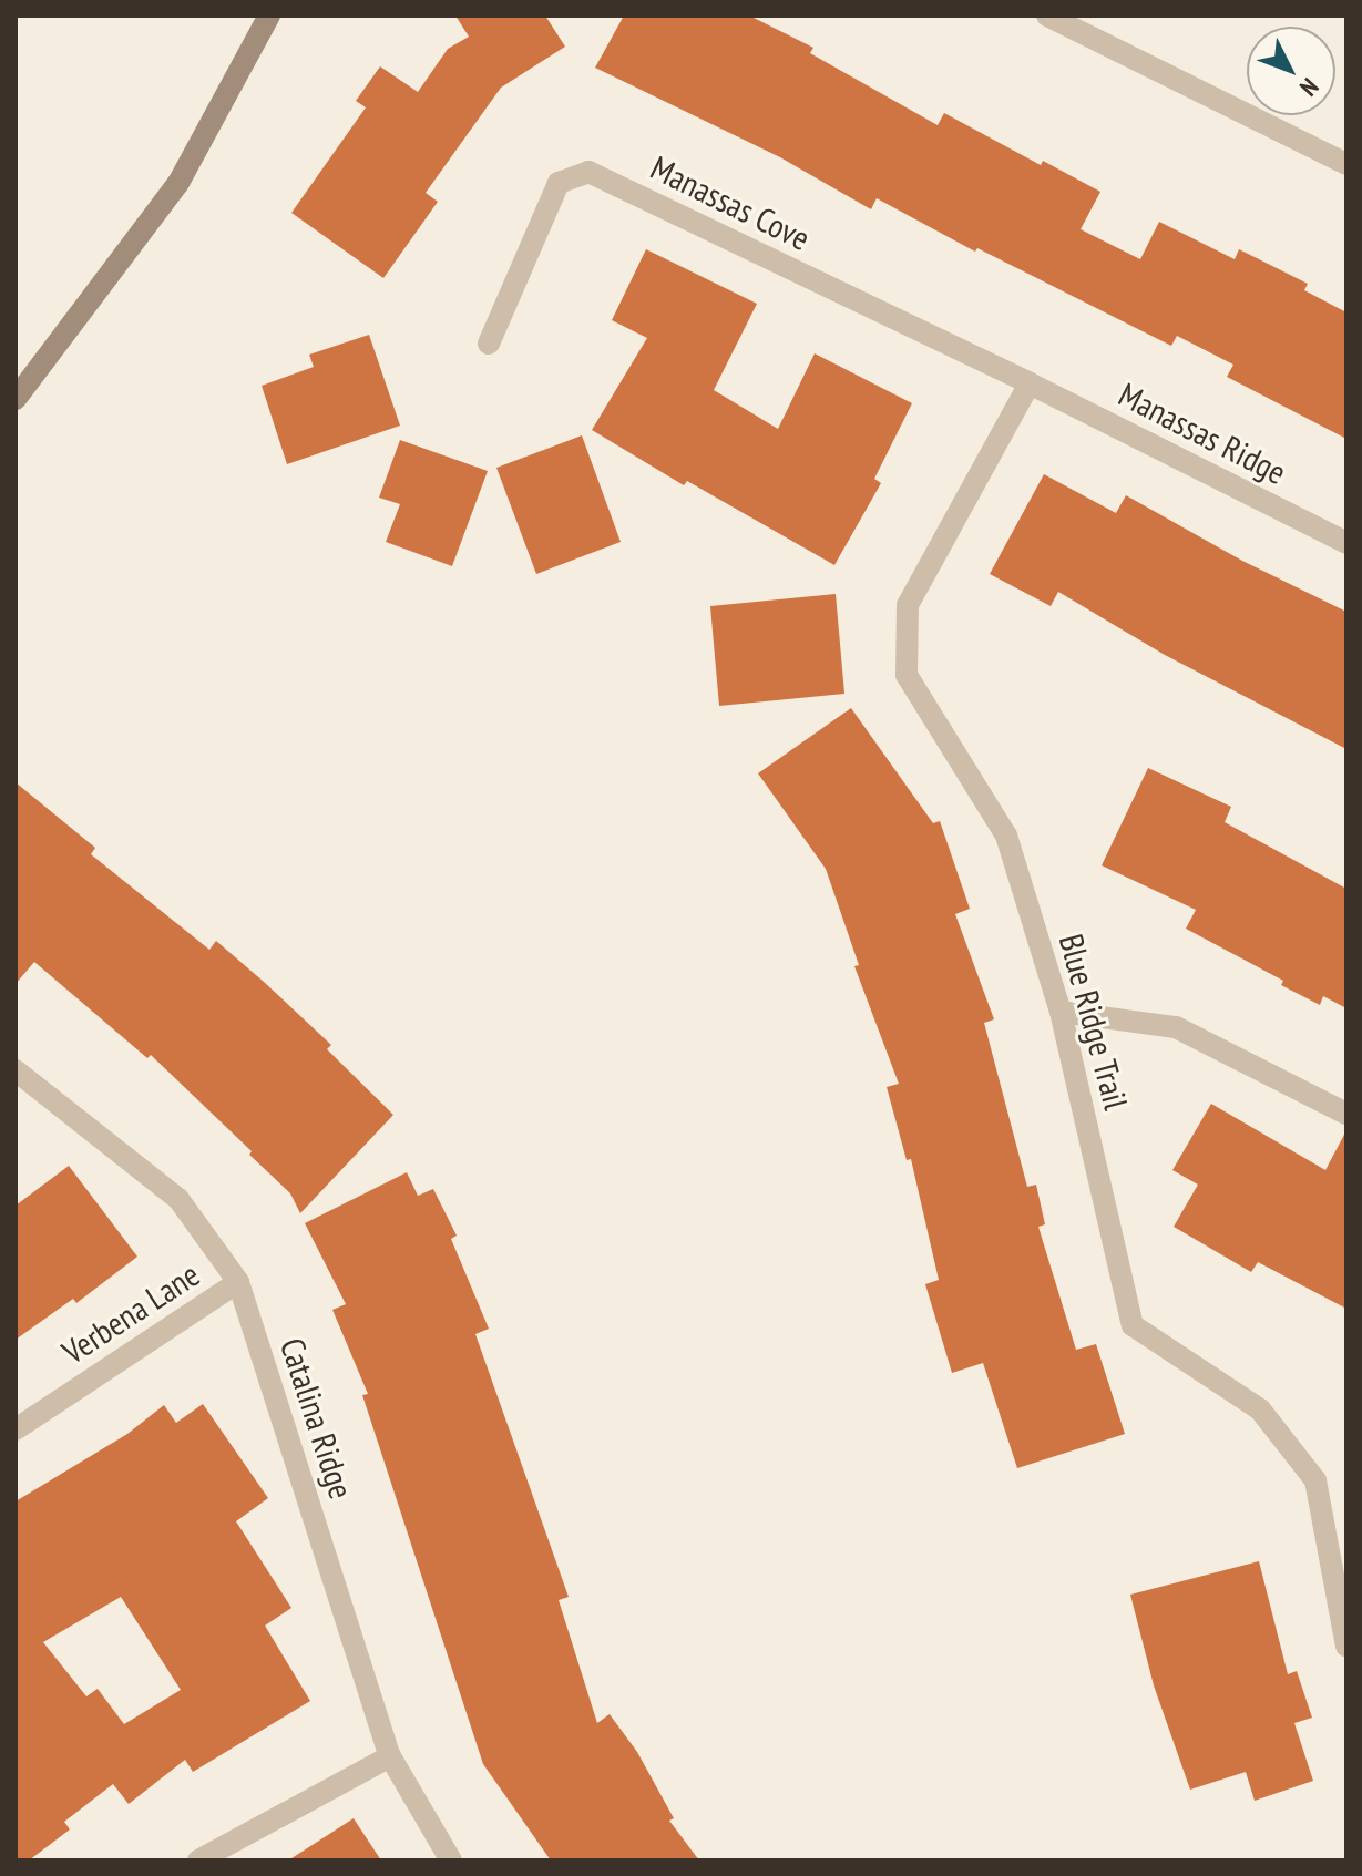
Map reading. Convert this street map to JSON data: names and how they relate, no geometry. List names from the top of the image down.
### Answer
{
  "streets": {
    "street": [
      "Manassas Cove",
      "Manassas Ridge",
      "Blue Ridge Trail",
      "Verbena Lane",
      "Catalina Ridge"
    ]
  },
  "crossings": [
    ["Manassas Cove", "Manassas Ridge"],
    ["Manassas Cove", "Blue Ridge Trail"],
    ["Manassas Ridge", "Blue Ridge Trail"],
    ["Verbena Lane", "Catalina Ridge"]
  ],
  "north": "bottom right"
}
